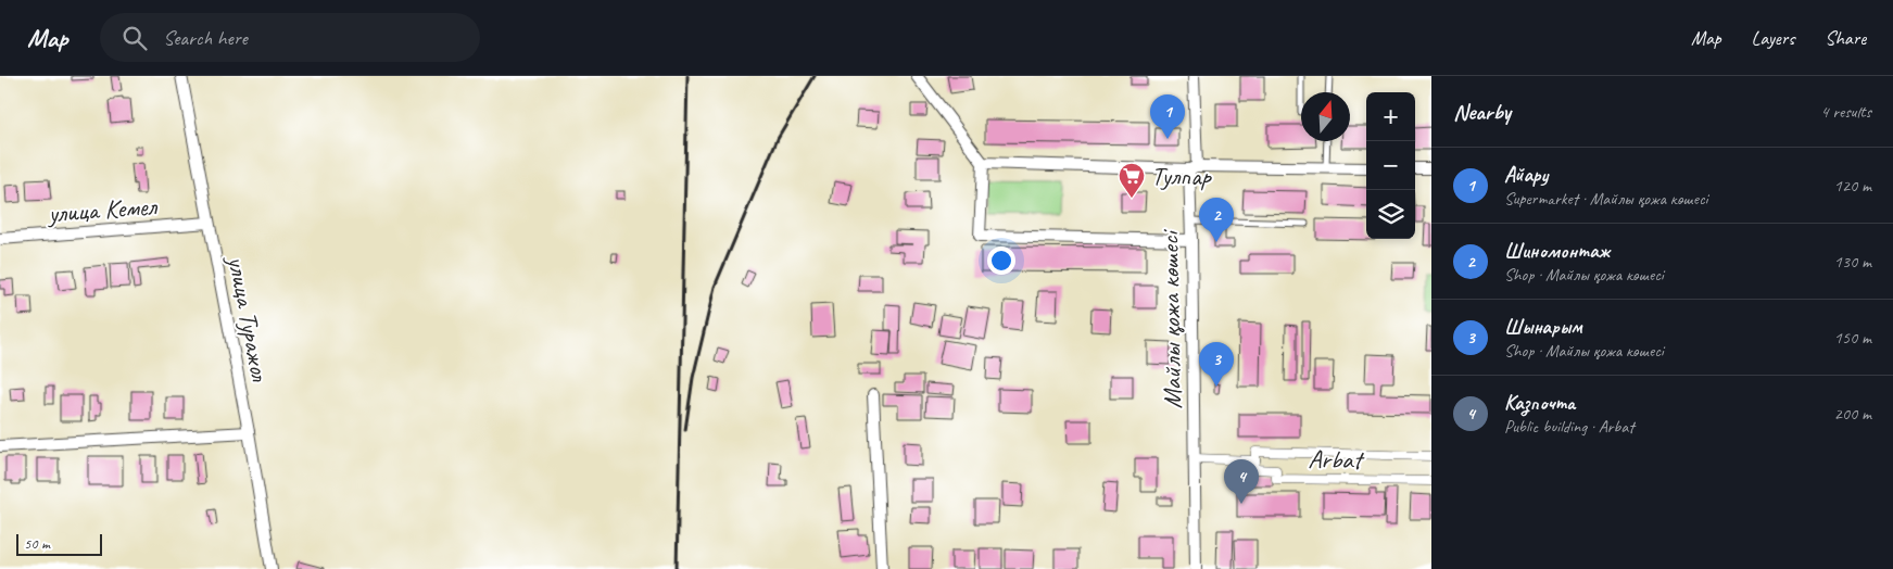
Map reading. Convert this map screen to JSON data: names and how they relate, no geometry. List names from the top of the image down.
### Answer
{
  "streets": {
    "street": [
      "улица Кемел",
      "улица Туражол",
      "Майлы қожа көшесі",
      "Arbat"
    ]
  },
  "crossings": [
    ["улица Кемел", "улица Туражол"],
    ["Майлы қожа көшесі", "Arbat"]
  ],
  "places": {
    "supermarket": ["Тулпар"]
  },
  "scale_bar": "50 m",
  "north": "top",
  "page": {
    "header": "Map",
    "search": "Search here",
    "nav": ["Map", "Layers", "Share"],
    "heading": ["Nearby", "4 results"],
    "map_buttons": ["+", "−"],
    "pins": [
      "1",
      "2",
      "3",
      "4"
    ],
    "list": [
      {
        "mark": "1",
        "name": "Айару",
        "note": "Supermarket · Майлы қожа көшесі",
        "value": "120 m"
      },
      {
        "mark": "2",
        "name": "Шиномонтаж",
        "note": "Shop · Майлы қожа көшесі",
        "value": "130 m"
      },
      {
        "mark": "3",
        "name": "Шынарым",
        "note": "Shop · Майлы қожа көшесі",
        "value": "150 m"
      },
      {
        "mark": "4",
        "name": "Казпочта",
        "note": "Public building · Arbat",
        "value": "200 m"
      }
    ],
    "scale": "50 m"
  }
}
